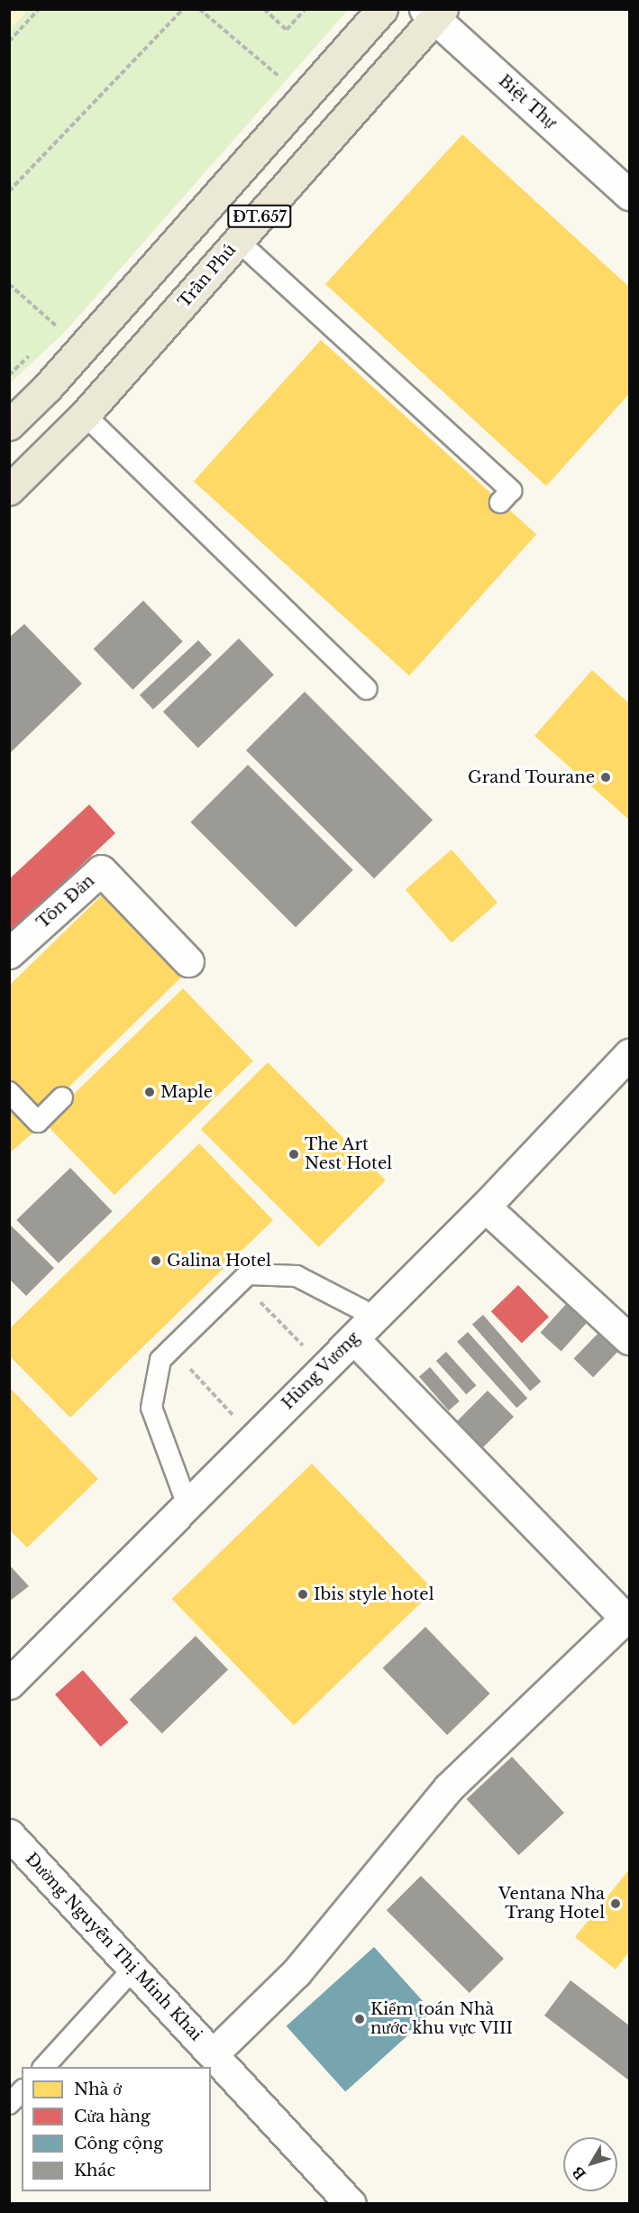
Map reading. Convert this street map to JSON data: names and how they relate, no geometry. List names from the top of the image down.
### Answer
{
  "streets": {
    "main road": ["ĐT.657", "Trần Phú"],
    "street": [
      "Biệt Thự",
      "Tôn Đản",
      "Hùng Vương",
      "Đường Nguyễn Thị Minh Khai"
    ]
  },
  "crossings": [
    ["Biệt Thự", "Trần Phú"]
  ],
  "places": [
    "Grand Tourane",
    "Maple",
    "The Art Nest Hotel",
    "Galina Hotel",
    "Ibis style hotel",
    "Ventana Nha Trang Hotel",
    "Kiểm toán Nhà nước khu vực VIII"
  ],
  "legend": [
    "Nhà ở",
    "Cửa hàng",
    "Công cộng",
    "Khác"
  ],
  "north": "bottom left"
}
